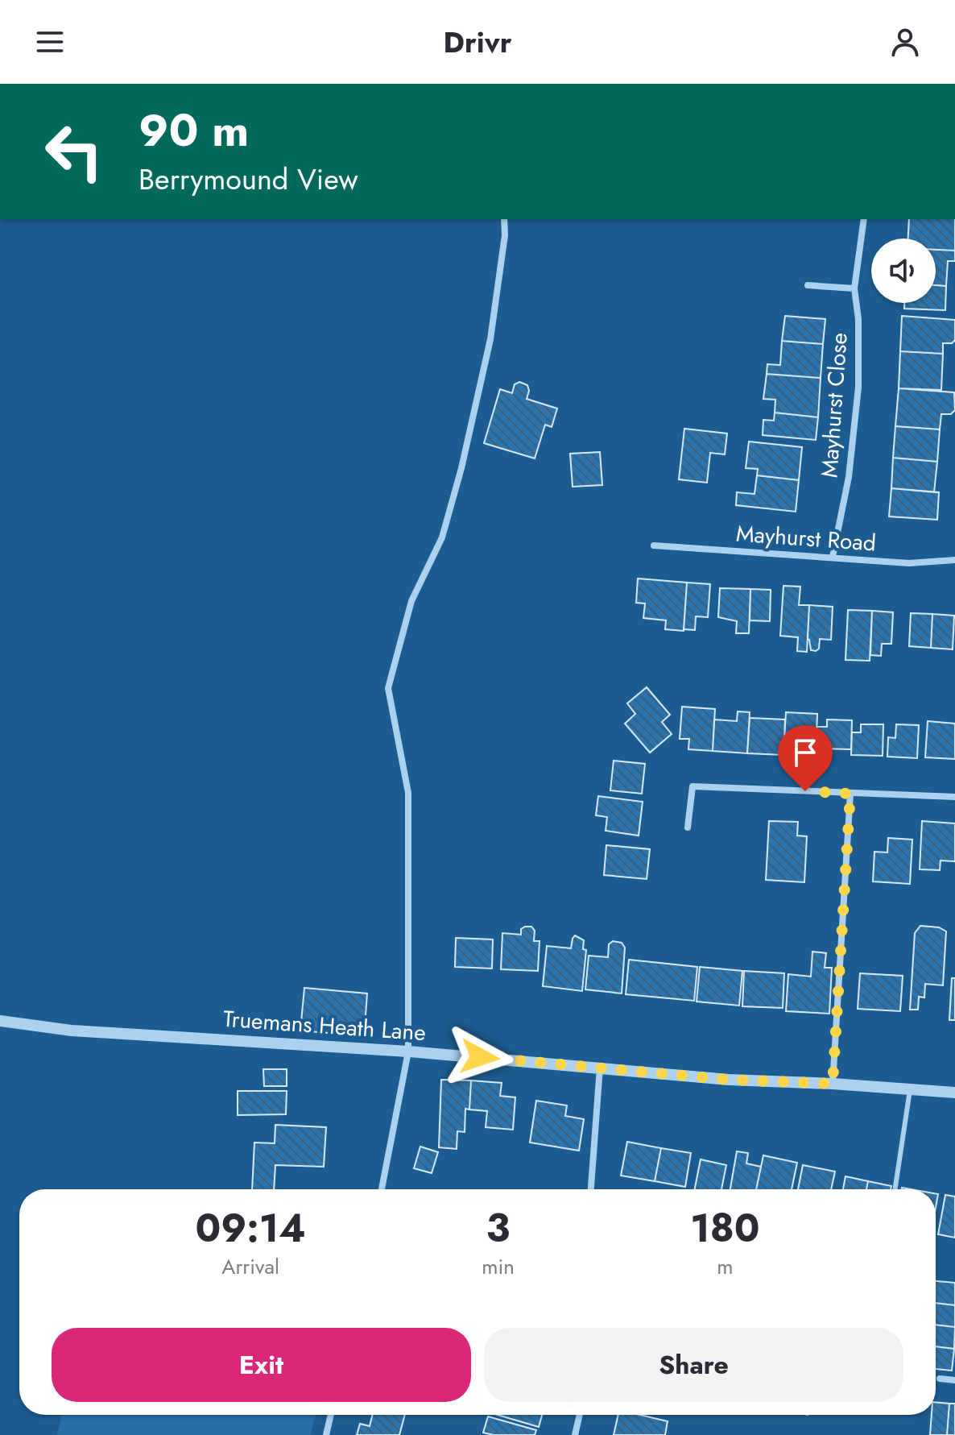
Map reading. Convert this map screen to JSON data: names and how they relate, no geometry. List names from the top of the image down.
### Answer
{
  "streets": {
    "street": ["Mayhurst Close", "Mayhurst Road", "Truemans Heath Lane"]
  },
  "crossings": [
    ["Mayhurst Close", "Mayhurst Road"]
  ],
  "page": {
    "header": "Drivr",
    "turn": ["90 m", "Berrymound View"],
    "eta": [
      "09:14",
      "Arrival",
      "3",
      "min",
      "180",
      "m"
    ],
    "buttons": ["Exit", "Share"]
  }
}
